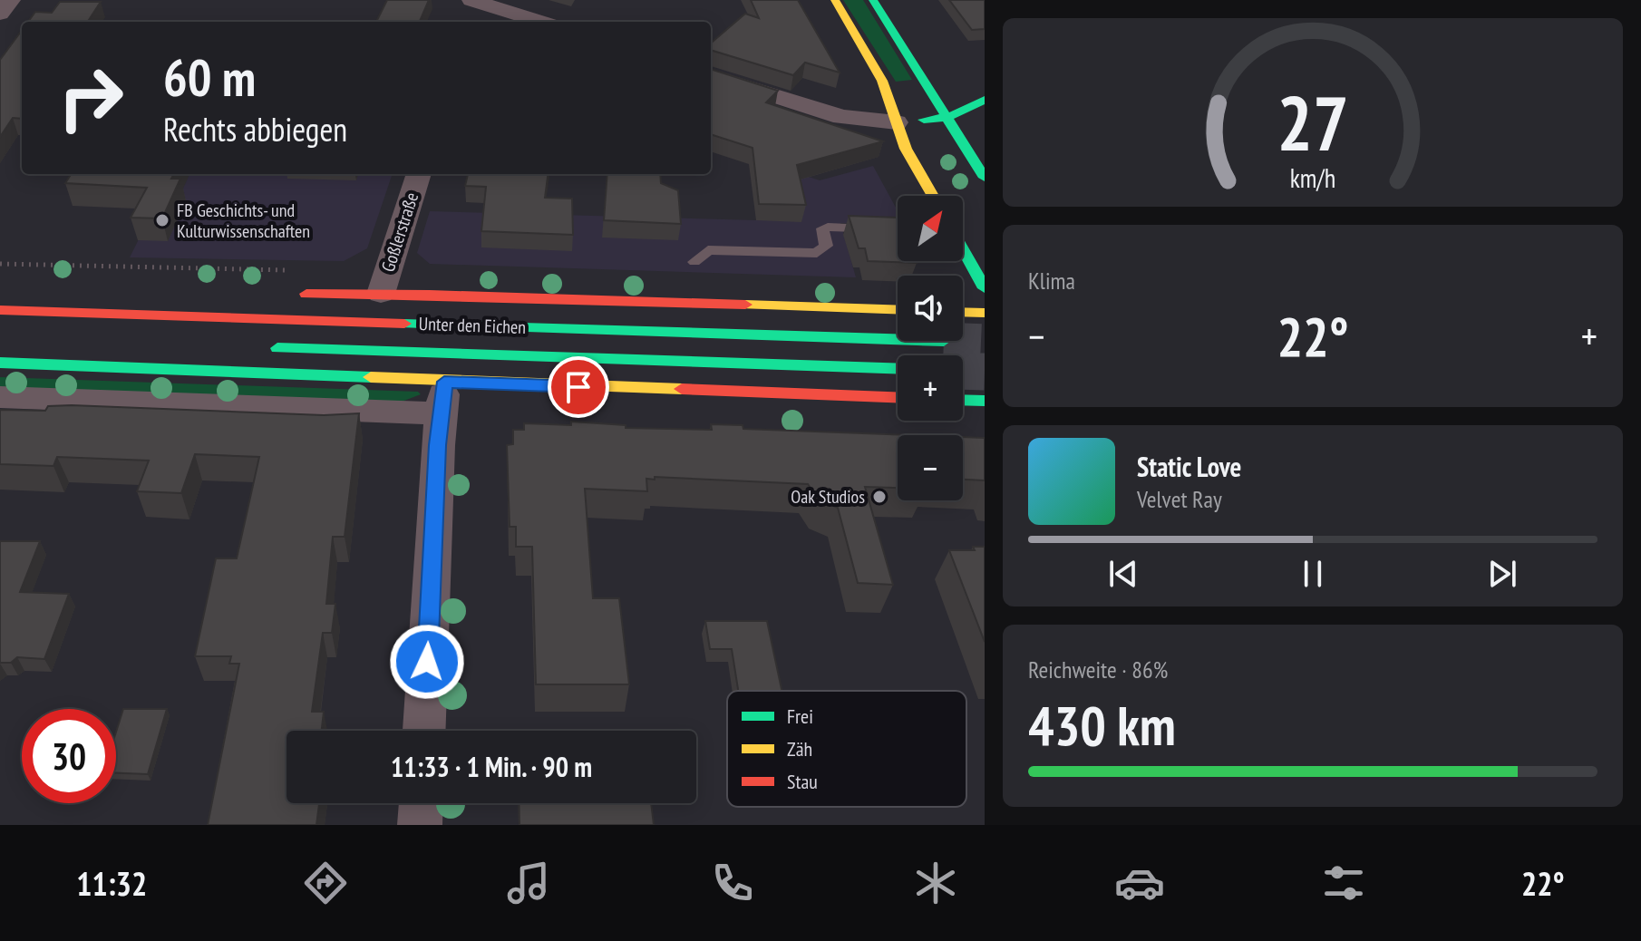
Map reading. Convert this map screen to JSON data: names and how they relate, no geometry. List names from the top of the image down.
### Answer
{
  "streets": {
    "main road": ["Unter den Eichen"],
    "street": ["Goßlerstraße"]
  },
  "places": ["FB Geschichts- und Kulturwissenschaften", "Oak Studios"],
  "legend": ["Frei", "Zäh", "Stau"],
  "north": "top right",
  "page": {
    "turn": ["60 m", "Rechts abbiegen"],
    "map_buttons": ["+", "−"],
    "tile": [
      "Klima",
      ["Reichweite · 86%", "430 km"]
    ],
    "heat": ["−", "22°", "+"],
    "song": ["Static Love", "Velvet Ray"],
    "limit": "30",
    "trip": "11:33 · 1 Min. · 90 m",
    "tabs": ["11:32", "22°"],
    "gauge": ["27", "km/h"]
  }
}
